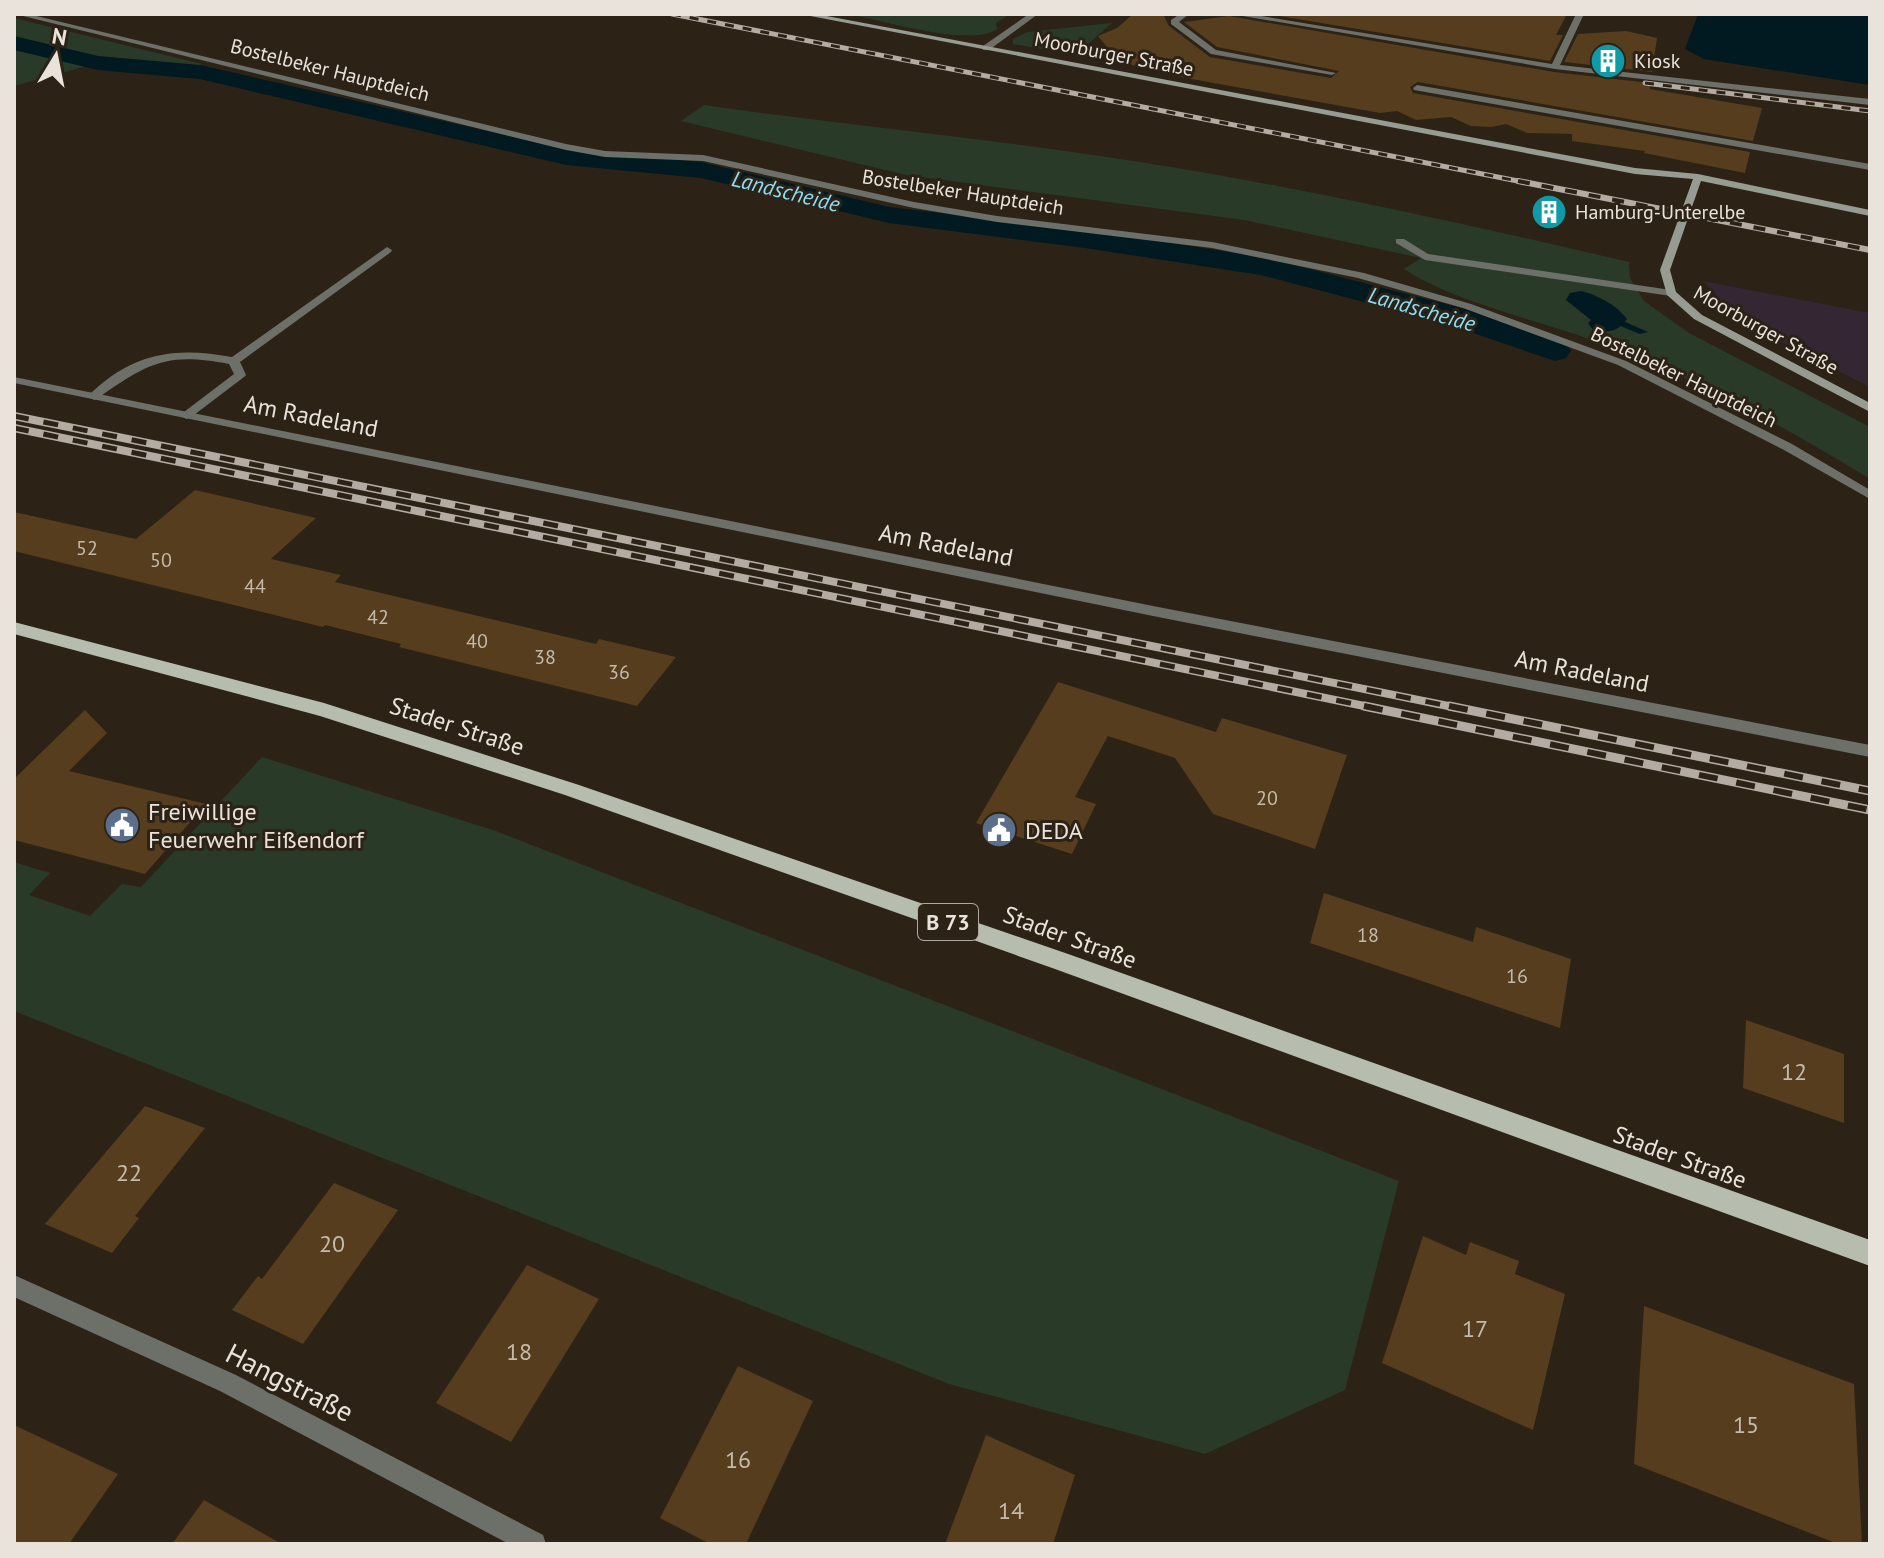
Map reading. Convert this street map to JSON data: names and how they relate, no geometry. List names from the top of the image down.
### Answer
{
  "streets": {
    "main road": ["Moorburger Straße", "Stader Straße", "B 73"],
    "street": ["Bostelbeker Hauptdeich", "Am Radeland", "Hangstraße"]
  },
  "water": ["Landscheide"],
  "places": {
    "building": ["Kiosk", "Hamburg-Unterelbe"],
    "public building": ["Freiwillige Feuerwehr Eißendorf", "DEDA"]
  },
  "house_numbers": [
    "52",
    "50",
    "44",
    "42",
    "40",
    "38",
    "36",
    "20",
    "18",
    "16",
    "12",
    "22",
    "20",
    "17",
    "18",
    "15",
    "16",
    "14"
  ],
  "north": "top"
}
